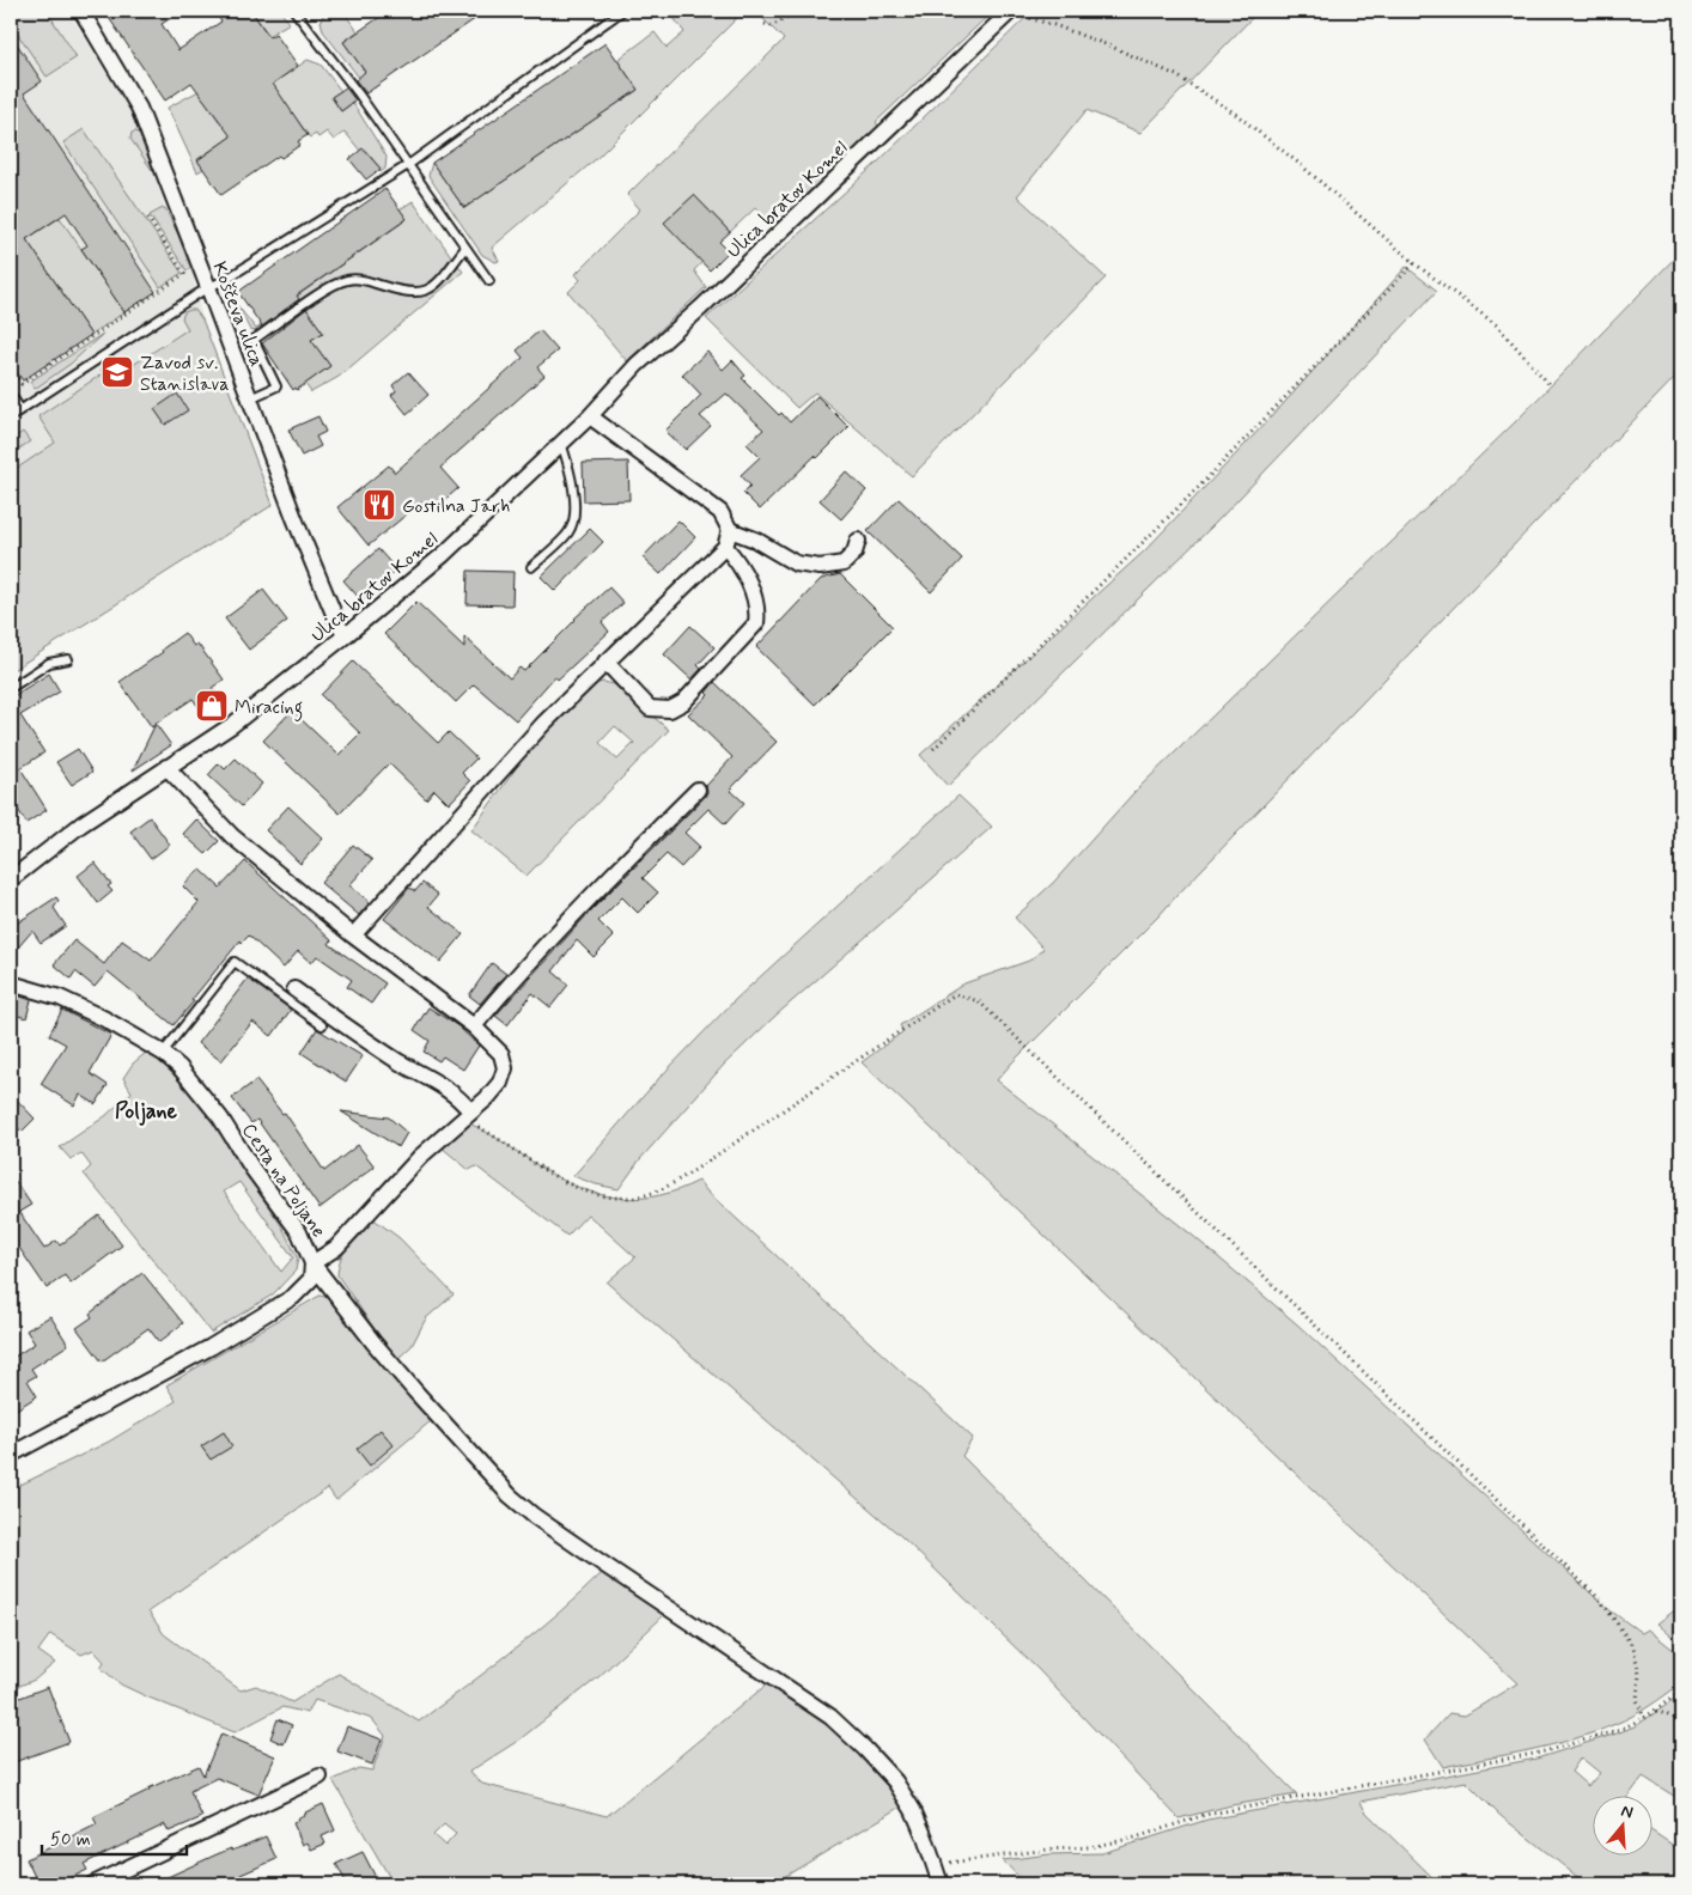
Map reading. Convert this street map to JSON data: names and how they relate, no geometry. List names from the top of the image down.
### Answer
{
  "streets": {
    "street": ["Ulica bratov Komel", "Koščeva ulica", "Cesta na Poljane"]
  },
  "crossings": [
    ["Ulica bratov Komel", "Koščeva ulica"]
  ],
  "districts": ["Poljane"],
  "places": {
    "school or university": ["Zavod sv. Stanislava"],
    "restaurant": ["Gostilna Jarh"],
    "shop": ["Miracing"]
  },
  "scale_bar": "50 m",
  "north": "top"
}
